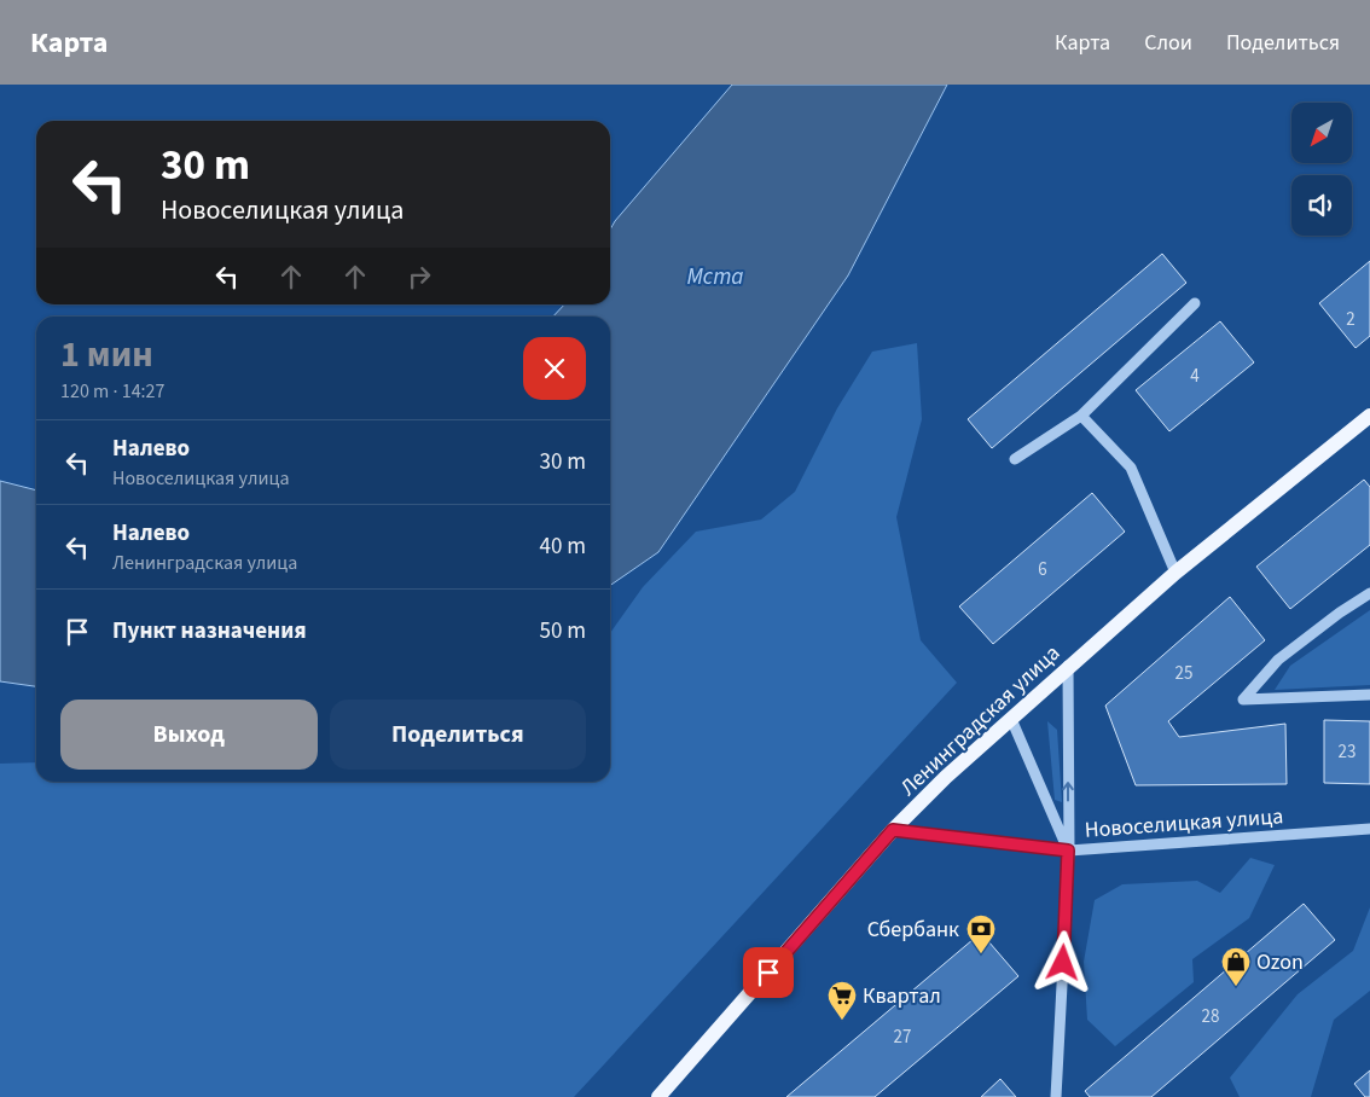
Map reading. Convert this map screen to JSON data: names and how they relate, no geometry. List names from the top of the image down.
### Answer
{
  "streets": {
    "main road": ["Ленинградская улица"],
    "street": ["Новоселицкая улица"]
  },
  "crossings": [
    ["Ленинградская улица", "Новоселицкая улица"]
  ],
  "water": ["Мста"],
  "places": {
    "bank": ["Сбербанк"],
    "shop": ["Ozon"],
    "supermarket": ["Квартал"]
  },
  "house_numbers": [
    "2",
    "4",
    "6",
    "25",
    "23",
    "28",
    "27"
  ],
  "north": "bottom left",
  "page": {
    "header": "Карта",
    "nav": ["Карта", "Слои", "Поделиться"],
    "turn": ["30 m", "Новоселицкая улица"],
    "heading": ["1 мин", "120 m · 14:27"],
    "list": [
      {
        "name": "Налево",
        "note": "Новоселицкая улица",
        "value": "30 m"
      },
      {
        "name": "Налево",
        "note": "Ленинградская улица",
        "value": "40 m"
      },
      {
        "name": "Пункт назначения",
        "value": "50 m"
      }
    ],
    "buttons": ["Выход", "Поделиться"]
  }
}
